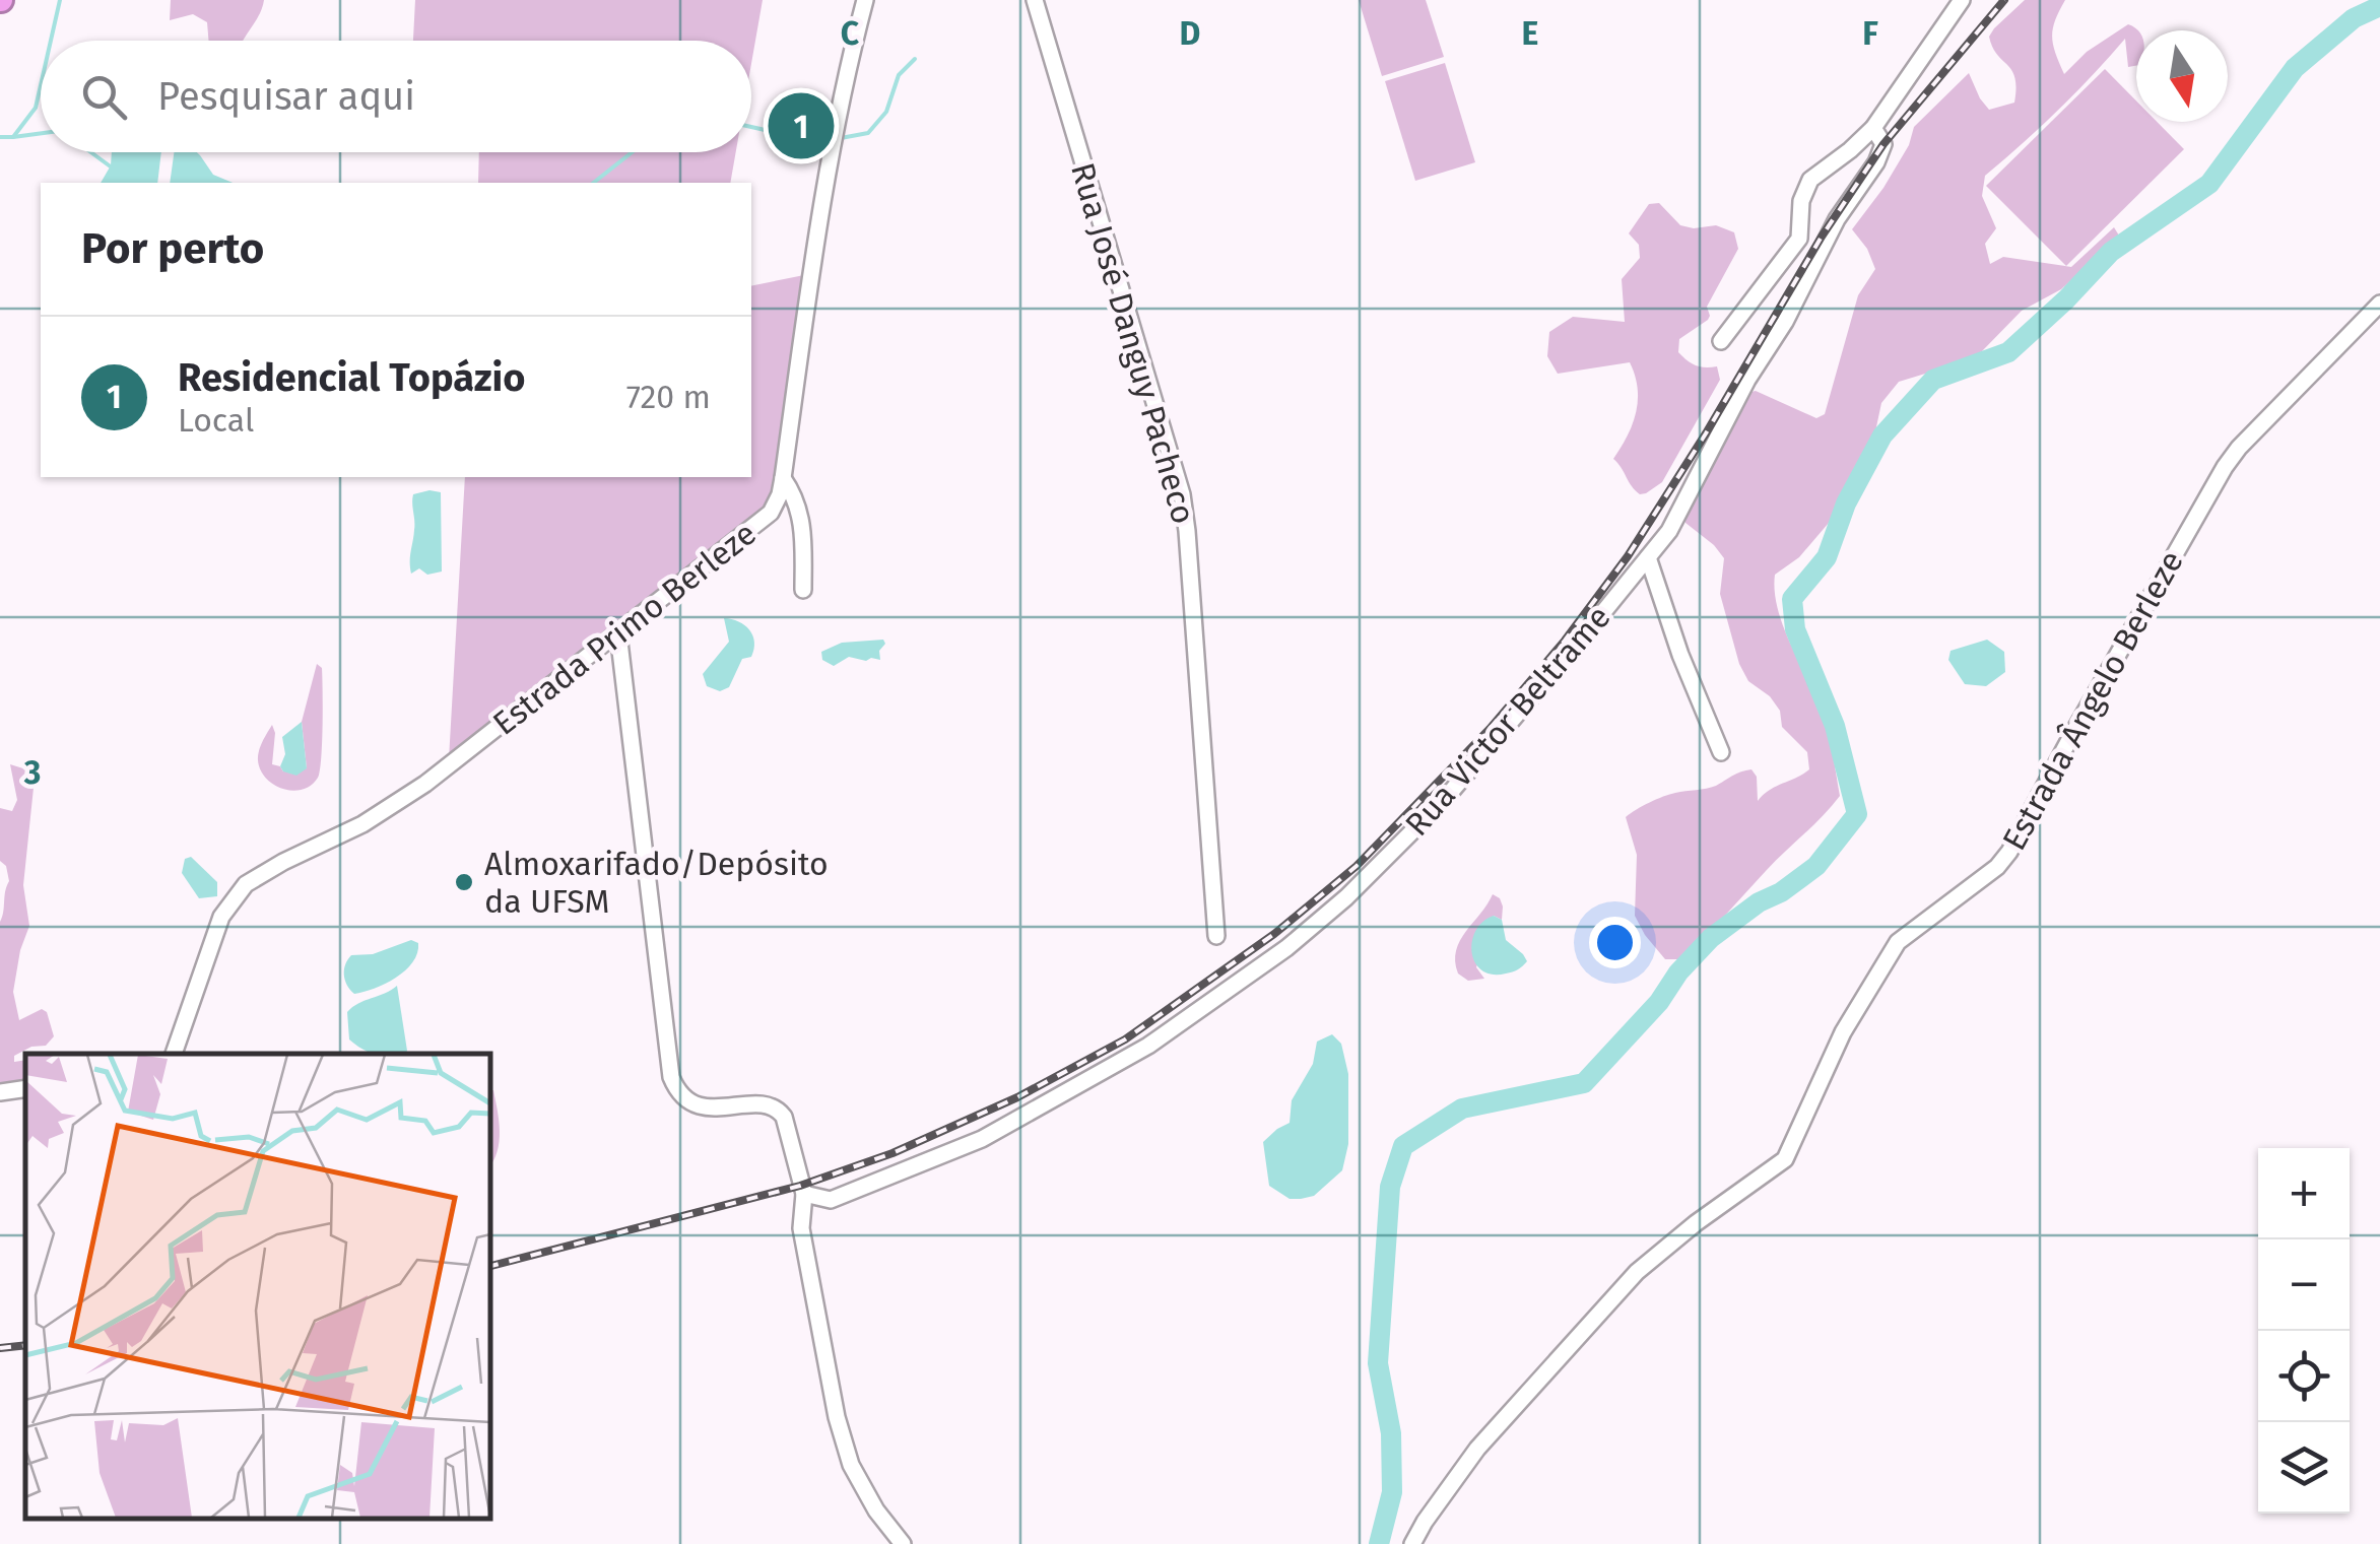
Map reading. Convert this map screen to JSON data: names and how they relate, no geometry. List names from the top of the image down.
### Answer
{
  "streets": {
    "street": [
      "Rua José Danguy Pacheco",
      "Estrada Primo Berleze",
      "Estrada Ângelo Berleze",
      "Rua Victor Beltrame"
    ]
  },
  "places": ["Almoxarifado/Depósito da UFSM"],
  "north": "bottom",
  "page": {
    "search": "Pesquisar aqui",
    "pins": "1",
    "heading": "Por perto",
    "list": [
      {
        "mark": "1",
        "name": "Residencial Topázio",
        "note": "Local",
        "value": "720 m"
      }
    ],
    "map_buttons": ["+", "−"]
  },
  "grid": {
    "columns": [
      "C",
      "D",
      "E",
      "F"
    ],
    "rows": ["3"]
  }
}
